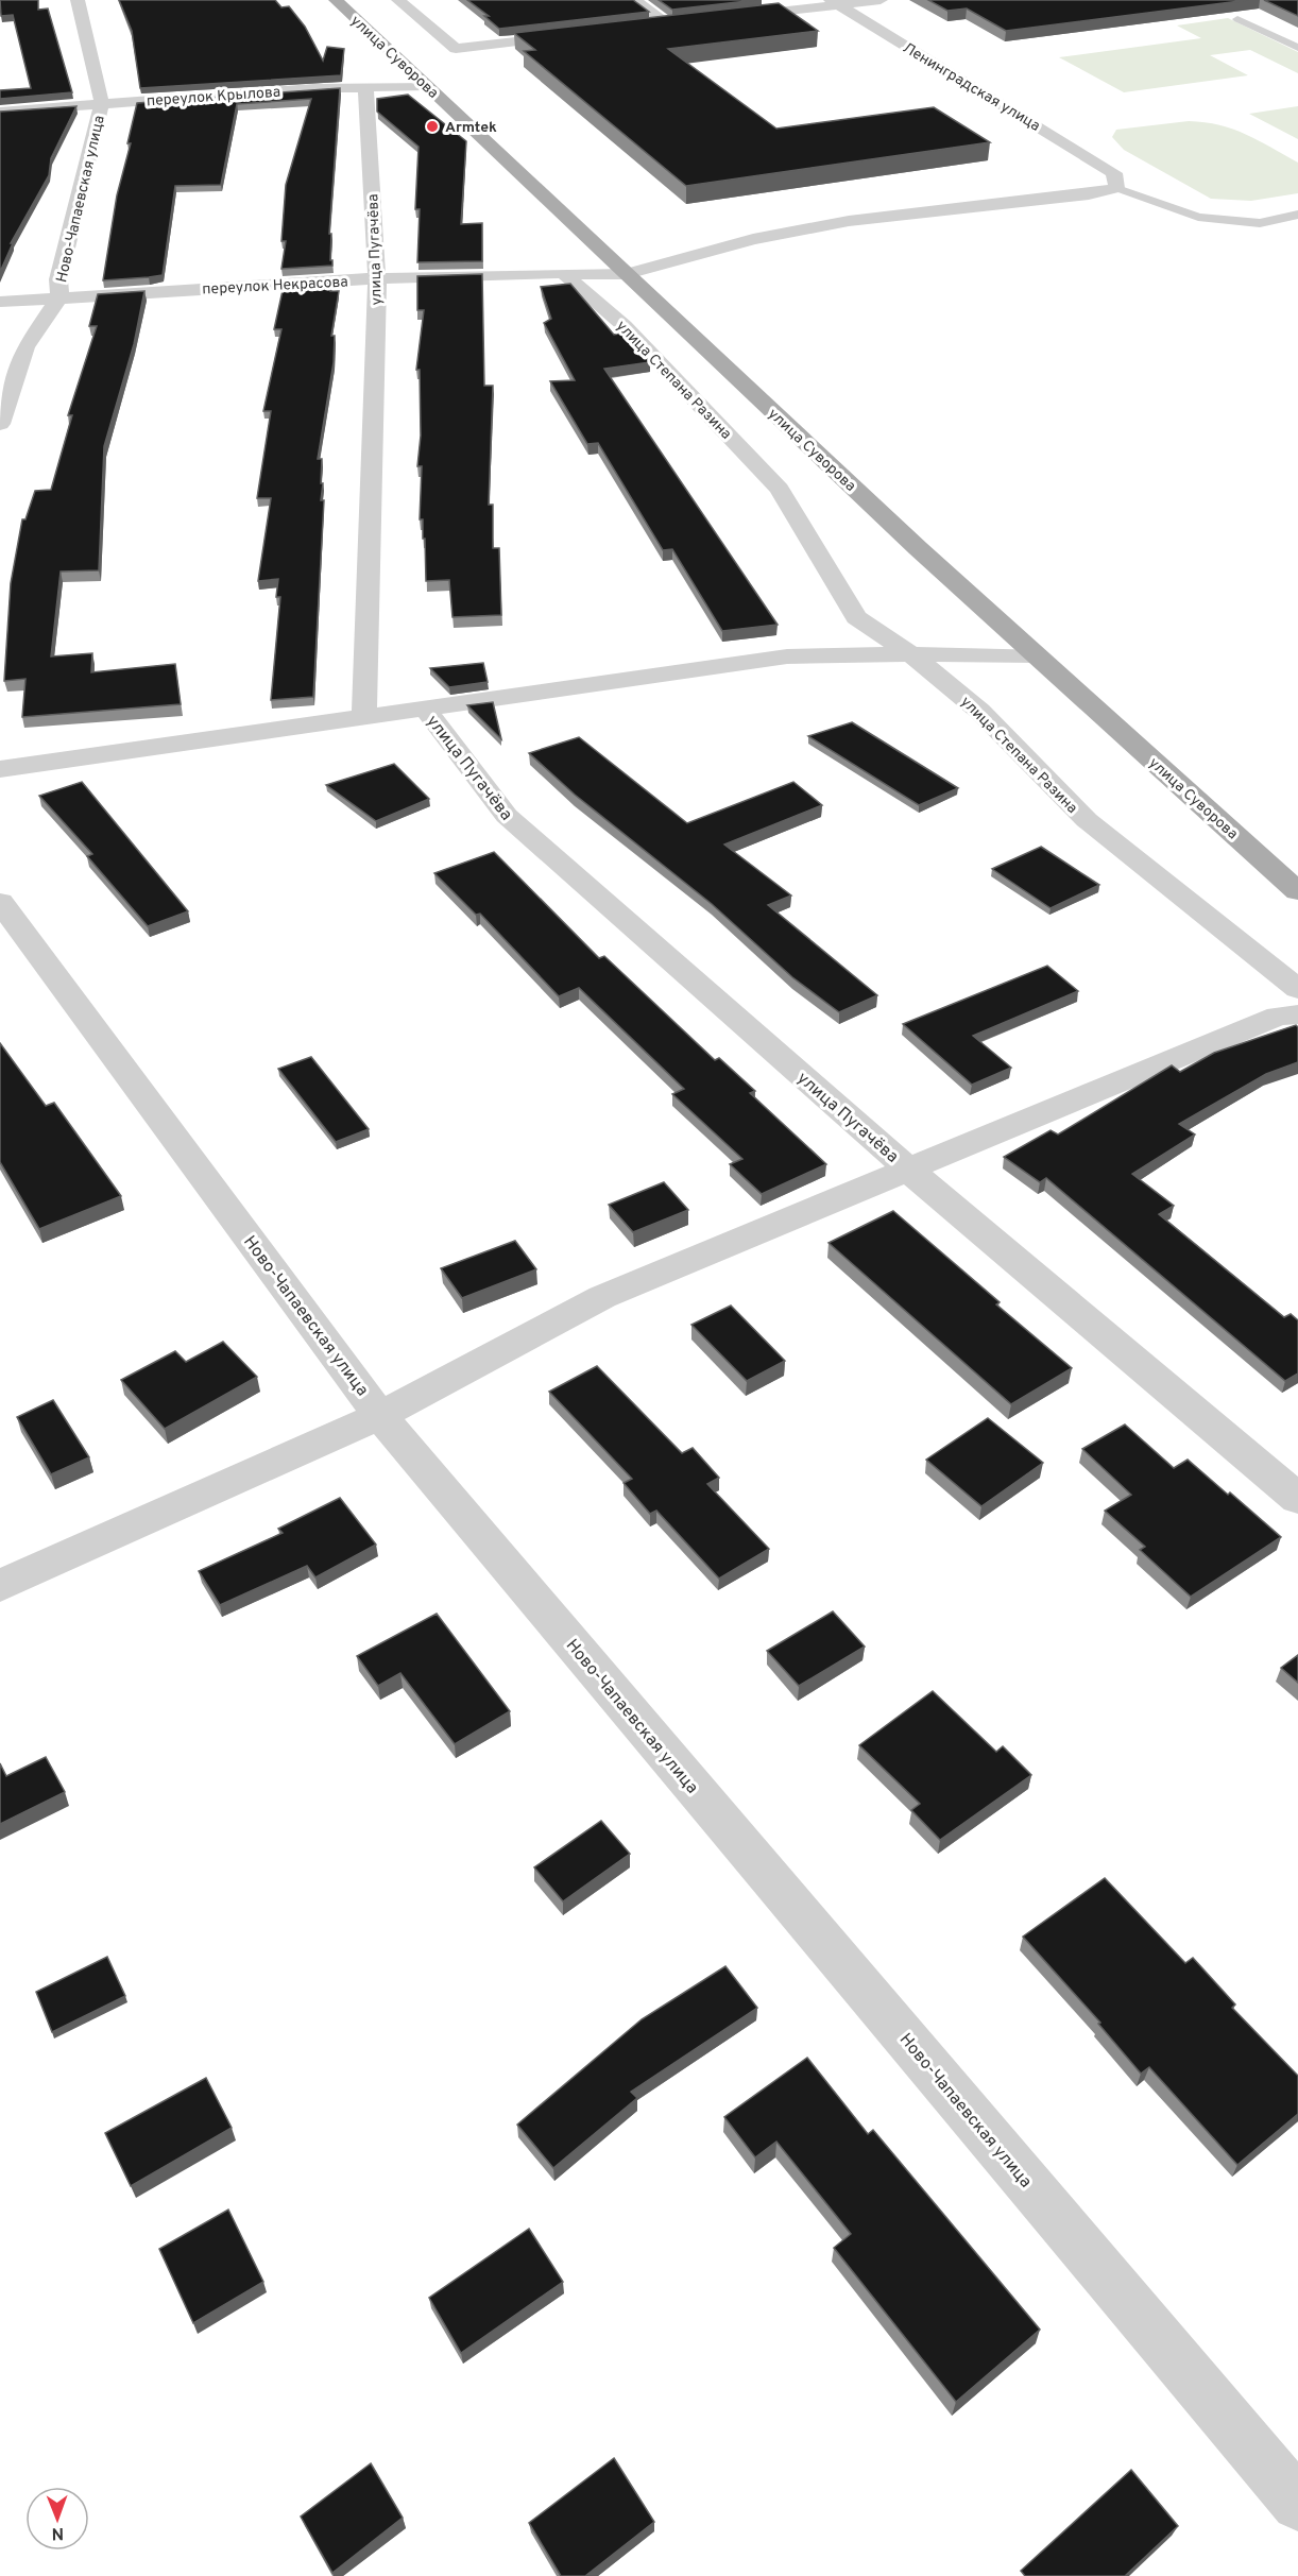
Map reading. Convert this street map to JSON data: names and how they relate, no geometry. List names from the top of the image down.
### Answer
{
  "streets": {
    "main road": ["улица Суворова"],
    "street": [
      "Ленинградская улица",
      "переулок Крылова",
      "Ново-Чапаевская улица",
      "улица Пугачёва",
      "переулок Некрасова",
      "улица Степана Разина"
    ]
  },
  "crossings": [
    ["улица Суворова", "переулок Крылова"],
    ["улица Суворова", "переулок Некрасова"],
    ["Ленинградская улица", "переулок Некрасова"],
    ["переулок Крылова", "Ново-Чапаевская улица"],
    ["переулок Крылова", "улица Пугачёва"],
    ["Ново-Чапаевская улица", "переулок Некрасова"],
    ["улица Пугачёва", "переулок Некрасова"],
    ["переулок Некрасова", "улица Степана Разина"]
  ],
  "places": ["Armtek"],
  "north": "bottom"
}
